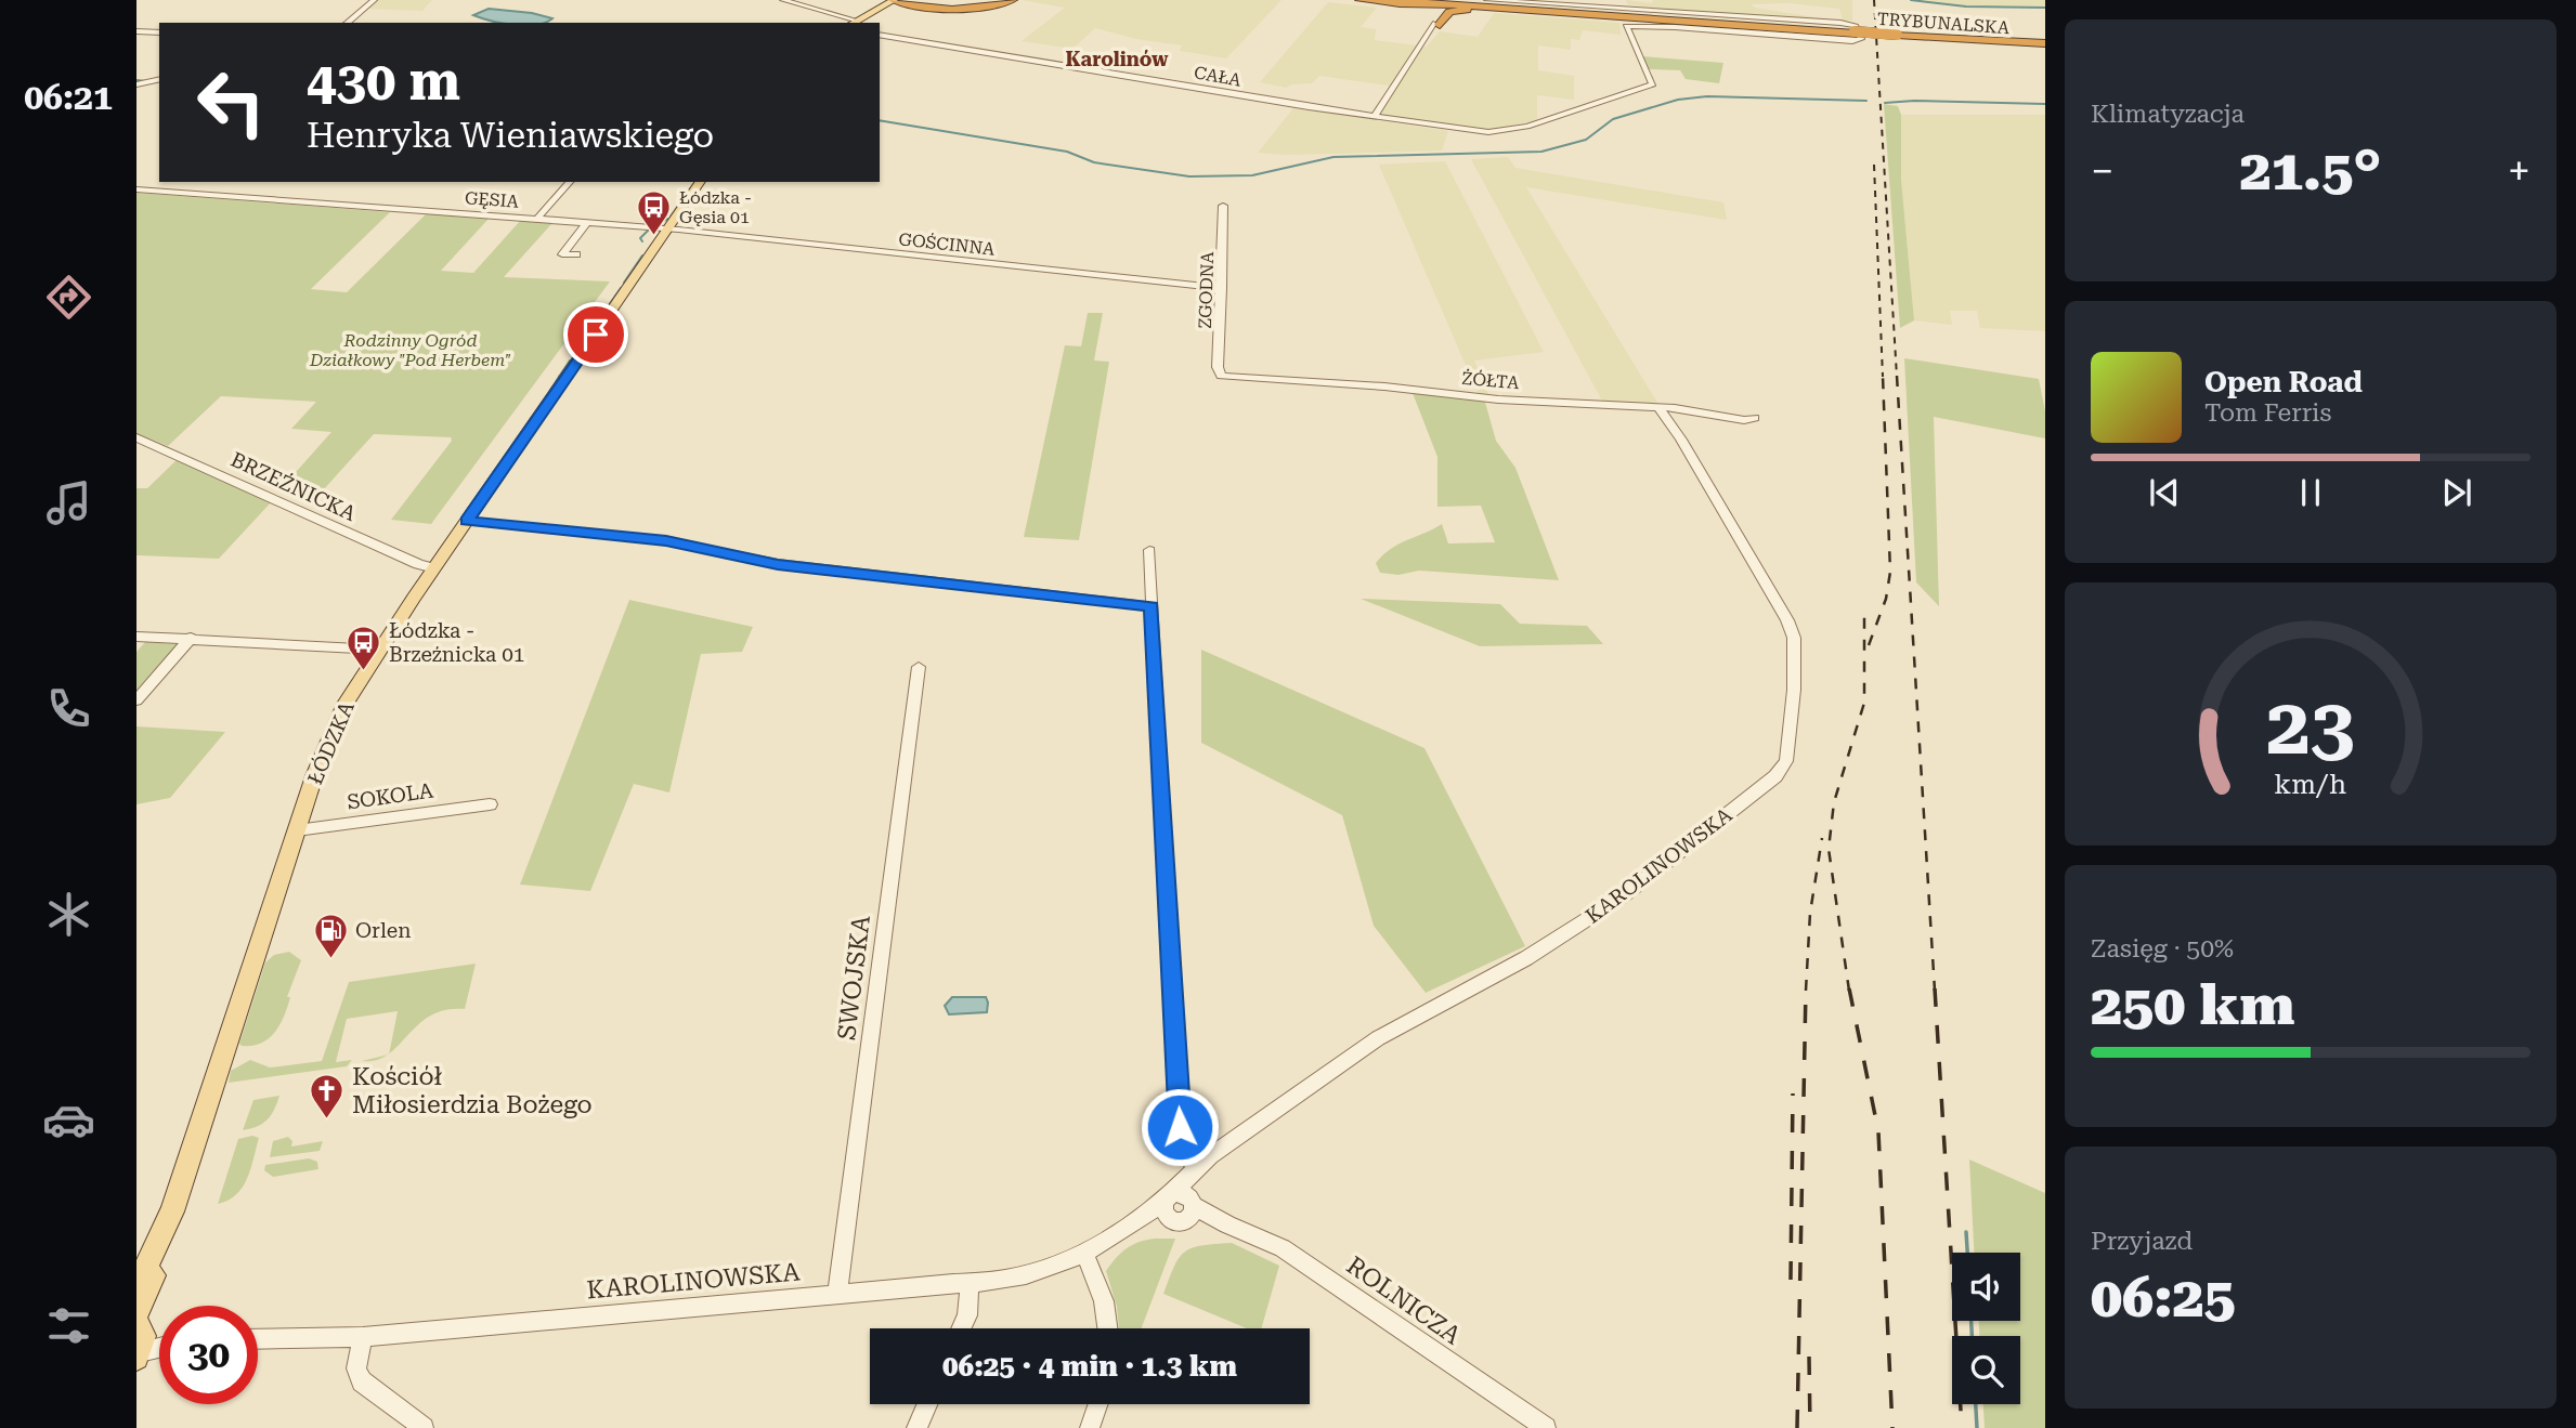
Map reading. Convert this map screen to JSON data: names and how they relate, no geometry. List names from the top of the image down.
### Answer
{
  "streets": {
    "highway": ["TRYBUNALSKA"],
    "main road": ["ŁÓDZKA"],
    "street": [
      "CAŁA",
      "GĘSIA",
      "GOŚCINNA",
      "ZGODNA",
      "ŻÓŁTA",
      "BRZEŹNICKA",
      "SOKOLA",
      "KAROLINOWSKA",
      "SWOJSKA",
      "ROLNICZA"
    ]
  },
  "crossings": [
    ["GĘSIA", "GOŚCINNA"],
    ["GĘSIA", "ŁÓDZKA"],
    ["GOŚCINNA", "ZGODNA"],
    ["GOŚCINNA", "ŁÓDZKA"],
    ["ZGODNA", "ŻÓŁTA"],
    ["ŻÓŁTA", "KAROLINOWSKA"],
    ["BRZEŹNICKA", "ŁÓDZKA"],
    ["ŁÓDZKA", "SOKOLA"],
    ["KAROLINOWSKA", "SWOJSKA"],
    ["KAROLINOWSKA", "ROLNICZA"]
  ],
  "districts": ["Karolinów"],
  "parks": ["Rodzinny Ogród Działkowy \"Pod Herbem\""],
  "places": {
    "bus stop": ["Łódzka - Gęsia 01", "Łódzka - Brzeźnicka 01"],
    "fuel station": ["Orlen"],
    "church": ["Kościół Miłosierdzia Bożego"]
  },
  "page": {
    "tabs": "06:21",
    "tile": [
      "Klimatyzacja",
      ["Zasięg · 50%", "250 km"],
      ["Przyjazd", "06:25"]
    ],
    "turn": ["430 m", "Henryka Wieniawskiego"],
    "heat": ["−", "21.5°", "+"],
    "song": ["Open Road", "Tom Ferris"],
    "limit": "30",
    "trip": "06:25 · 4 min · 1.3 km",
    "gauge": ["23", "km/h"]
  }
}
